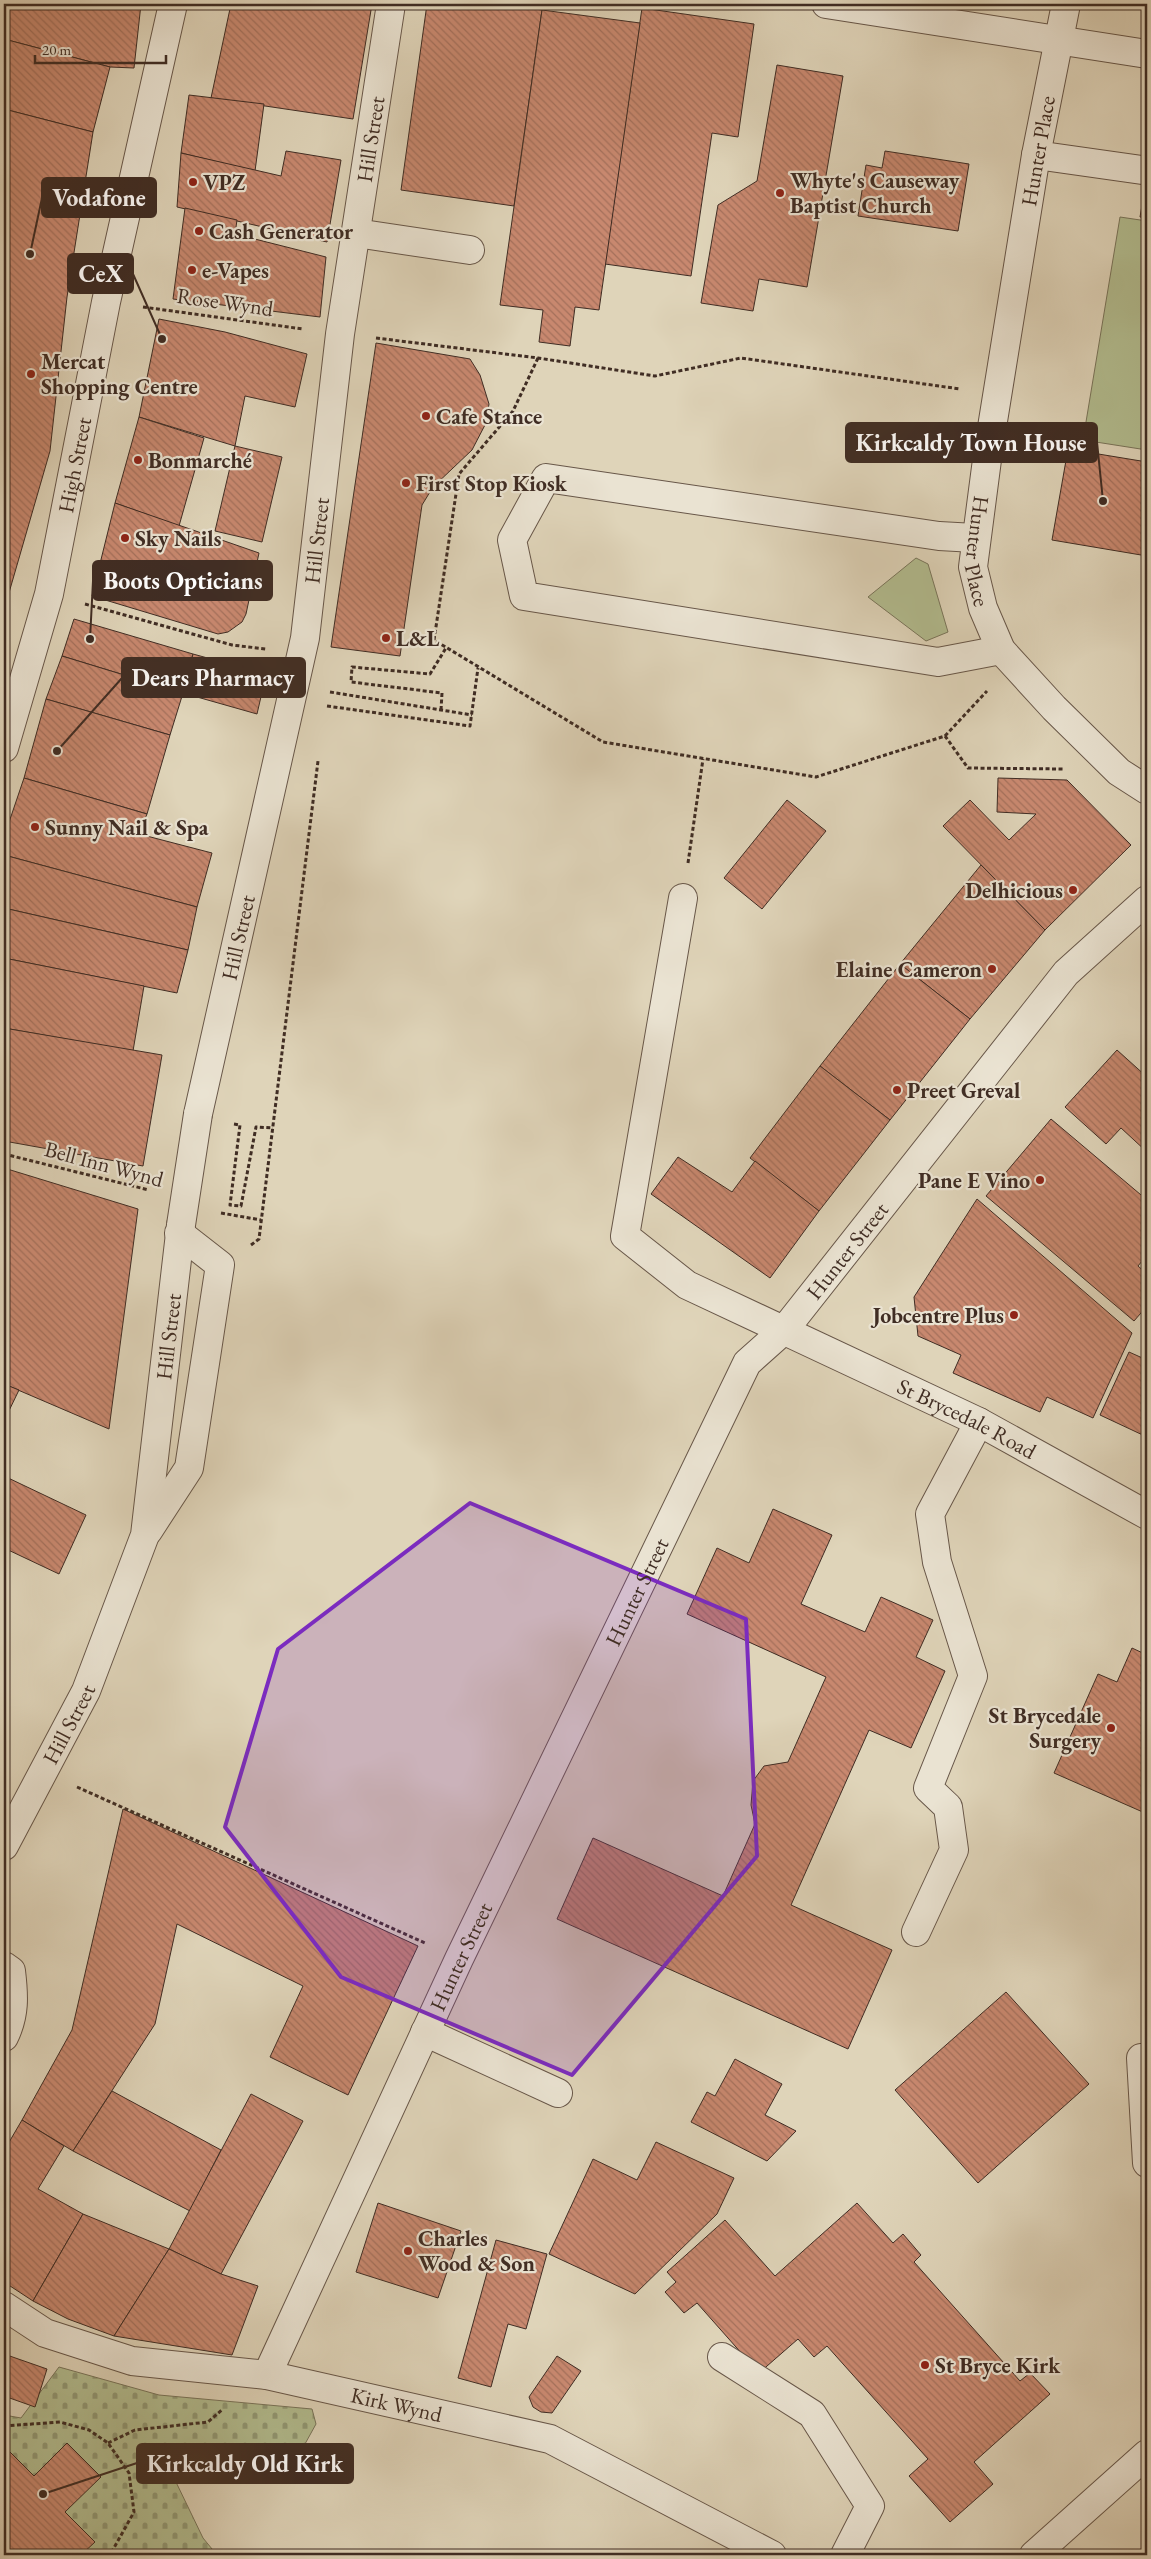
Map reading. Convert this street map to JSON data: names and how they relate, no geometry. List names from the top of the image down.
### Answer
{
  "streets": {
    "street": [
      "Hill Street",
      "Hunter Place",
      "High Street",
      "Hunter Street",
      "St Brycedale Road",
      "Kirk Wynd"
    ],
    "path": ["Rose Wynd", "Bell Inn Wynd"]
  },
  "crossings": [
    ["Hill Street", "Rose Wynd"],
    ["Hunter Place", "Rose Wynd"],
    ["Rose Wynd", "High Street"],
    ["Hunter Street", "St Brycedale Road"],
    ["Hunter Street", "Kirk Wynd"]
  ],
  "places": [
    "VPZ",
    "Whyte's Causeway Baptist Church",
    "Cash Generator",
    "Vodafone",
    "e-Vapes",
    "CeX",
    "Mercat Shopping Centre",
    "Cafe Stance",
    "Bonmarché",
    "First Stop Kiosk",
    "Kirkcaldy Town House",
    "Sky Nails",
    "L&L",
    "Boots Opticians",
    "Dears Pharmacy",
    "Sunny Nail & Spa",
    "Delhicious",
    "Elaine Cameron",
    "Preet Greval",
    "Pane E Vino",
    "Jobcentre Plus",
    "St Brycedale Surgery",
    "Charles Wood & Son",
    "St Bryce Kirk",
    "Kirkcaldy Old Kirk"
  ],
  "scale_bar": "20 m"
}
